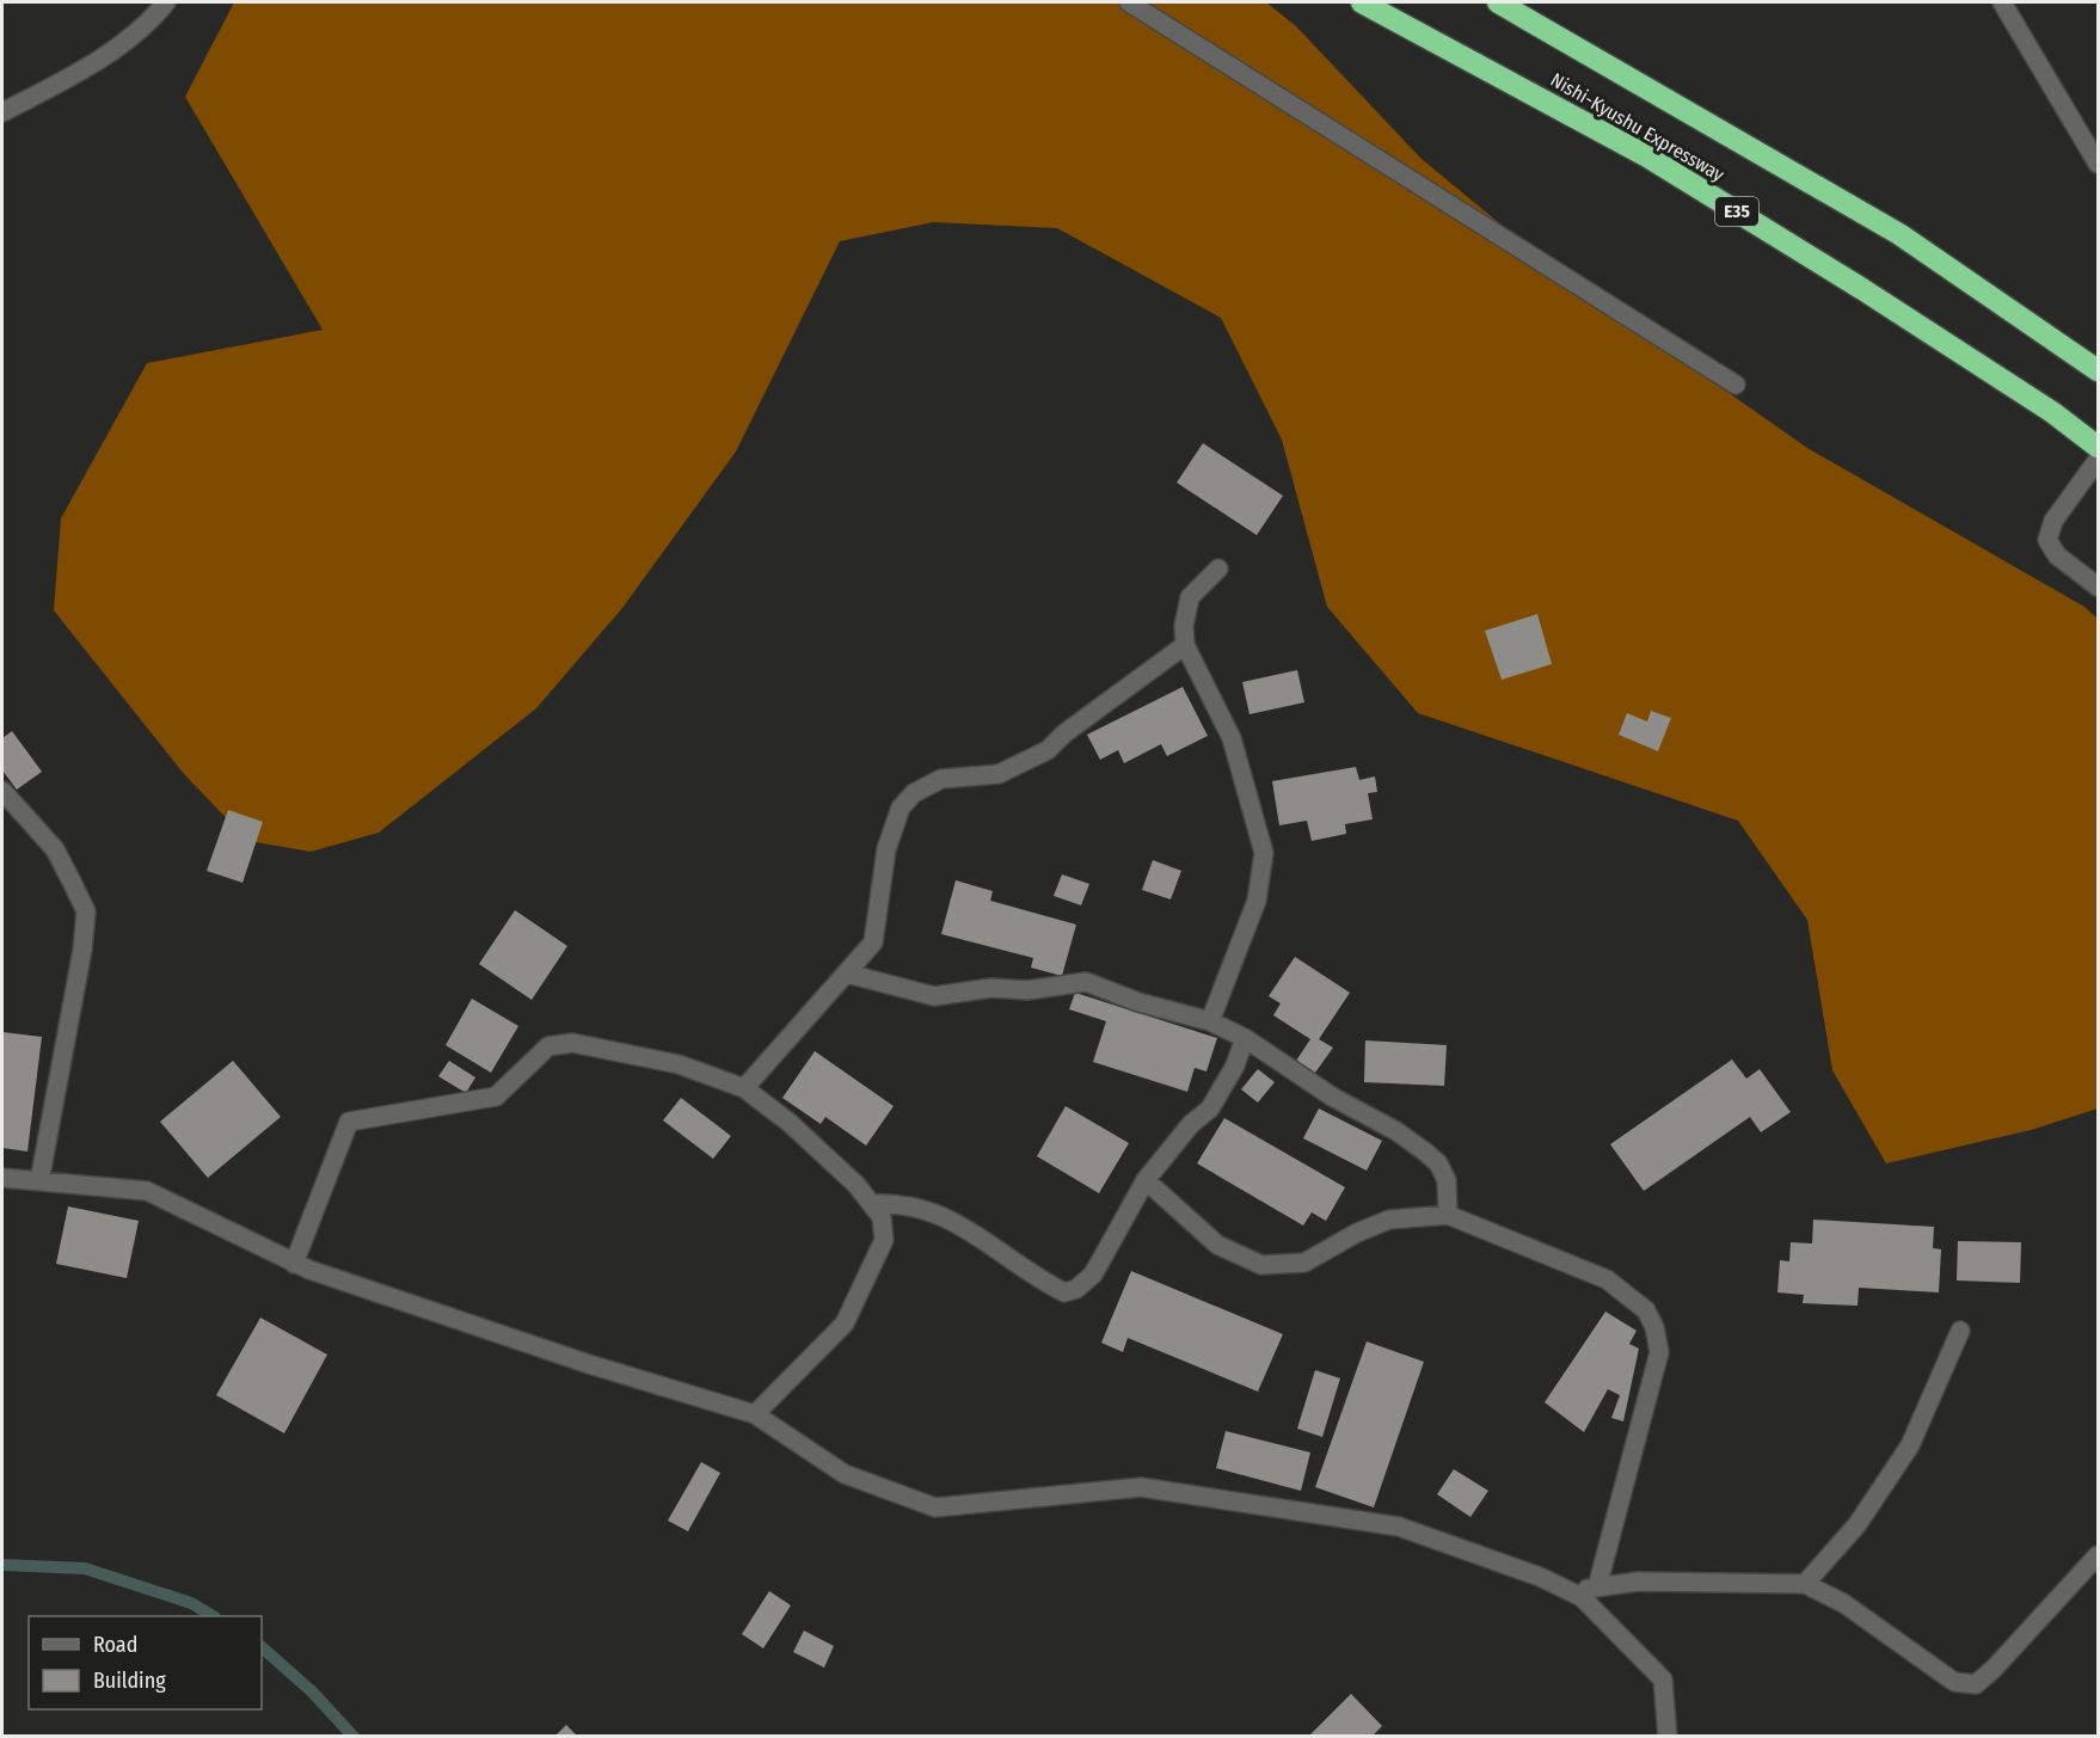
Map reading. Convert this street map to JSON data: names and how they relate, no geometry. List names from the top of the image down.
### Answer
{
  "streets": {
    "highway": ["Nishi-Kyushu Expressway", "E35"]
  },
  "legend": ["Road", "Building"]
}
